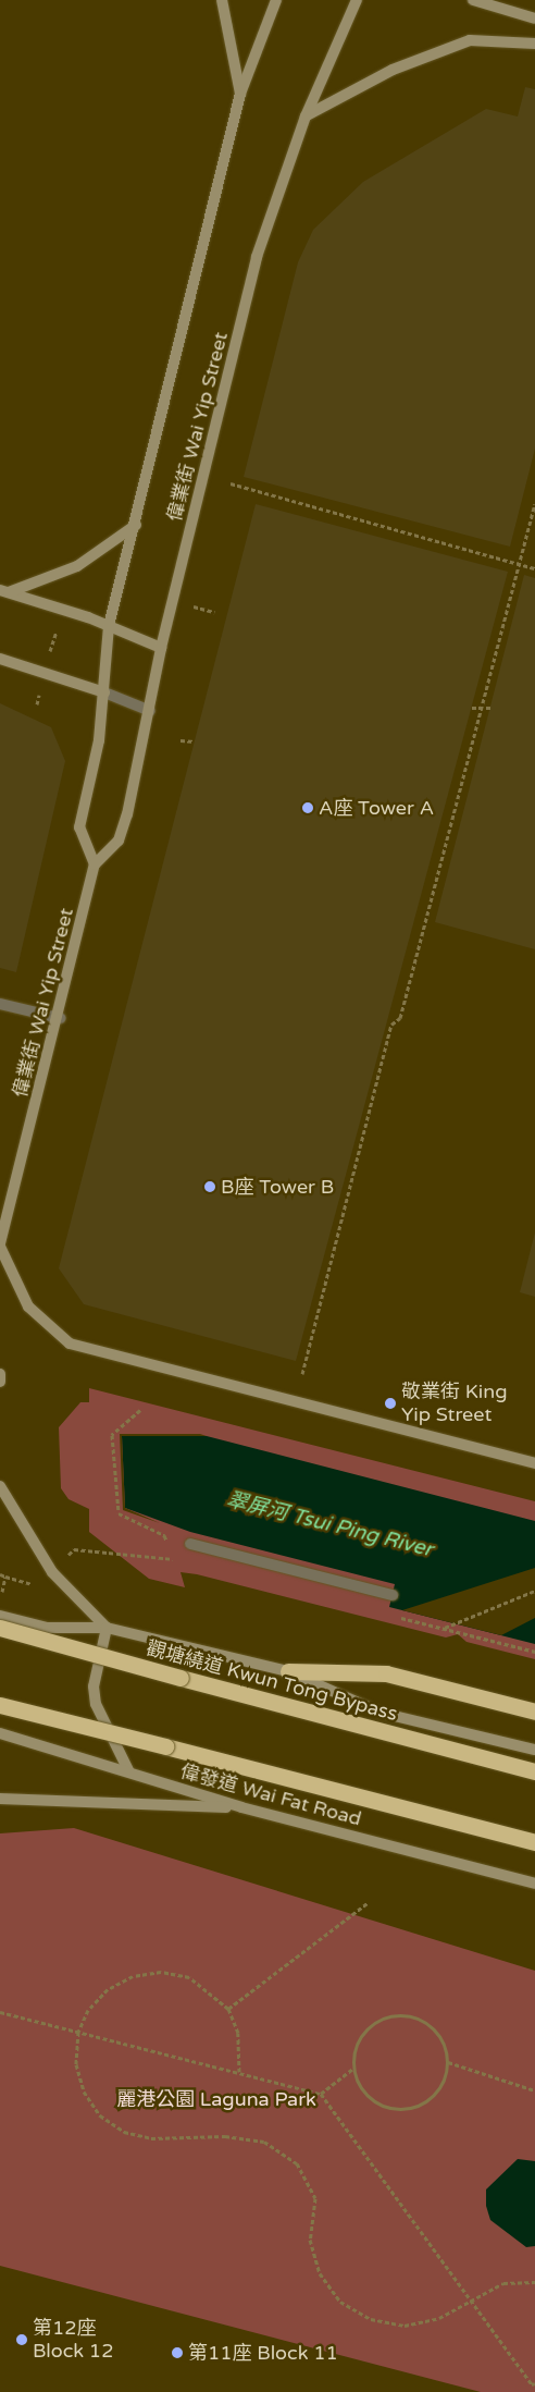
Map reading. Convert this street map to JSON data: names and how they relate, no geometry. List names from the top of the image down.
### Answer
{
  "streets": {
    "highway": ["觀塘繞道 Kwun Tong Bypass"],
    "main road": ["偉業街 Wai Yip Street", "偉發道 Wai Fat Road"]
  },
  "water": ["翠屏河 Tsui Ping River"],
  "parks": ["麗港公園 Laguna Park"],
  "places": [
    "A座 Tower A",
    "B座 Tower B",
    "敬業街 King Yip Street",
    "第12座 Block 12",
    "第11座 Block 11"
  ]
}
